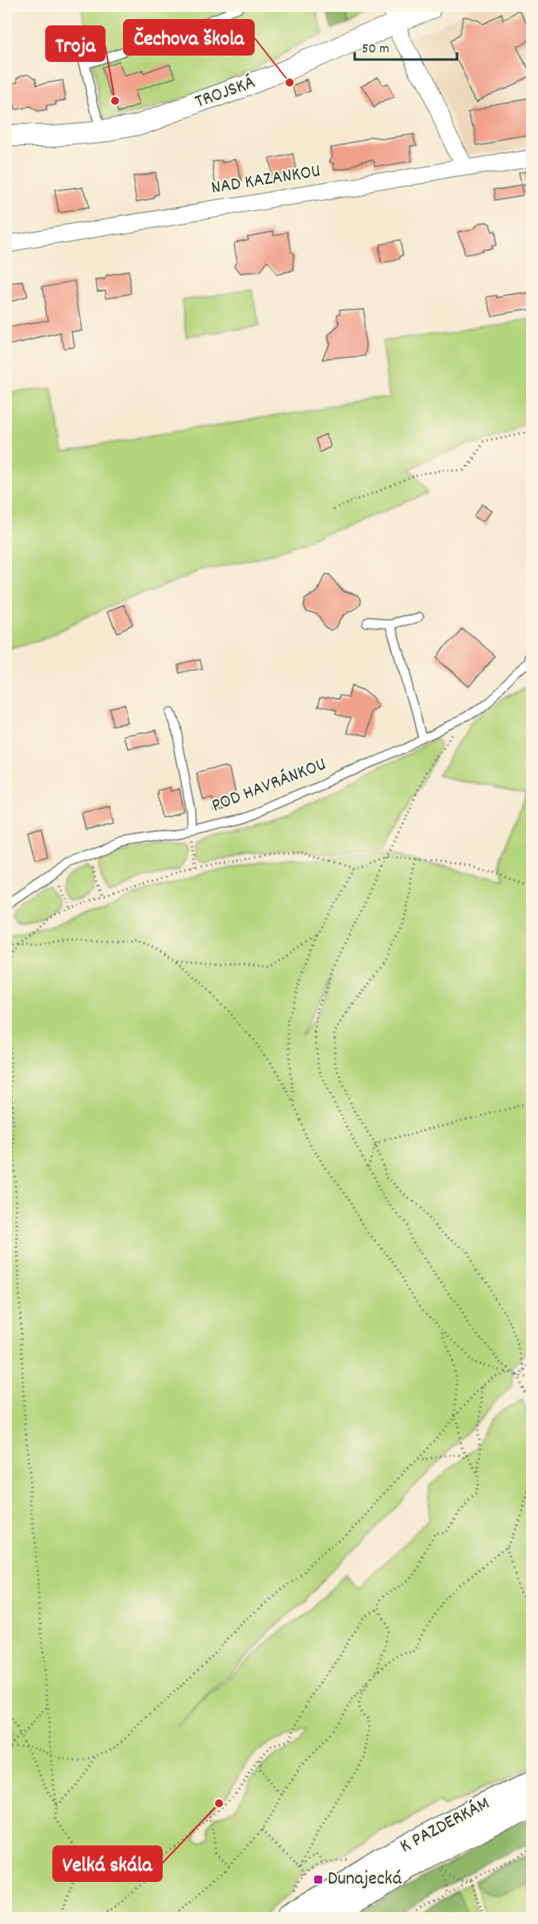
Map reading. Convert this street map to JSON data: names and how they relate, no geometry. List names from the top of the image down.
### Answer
{
  "streets": {
    "main road": ["K PAZDERKÁM"],
    "street": ["TROJSKÁ", "NAD KAZANKOU"],
    "lane": ["POD HAVRÁNKOU"]
  },
  "places": {
    "other": ["Čechova škola", "Troja", "Velká skála"],
    "transit": ["Dunajecká"]
  },
  "scale_bar": "50 m"
}
